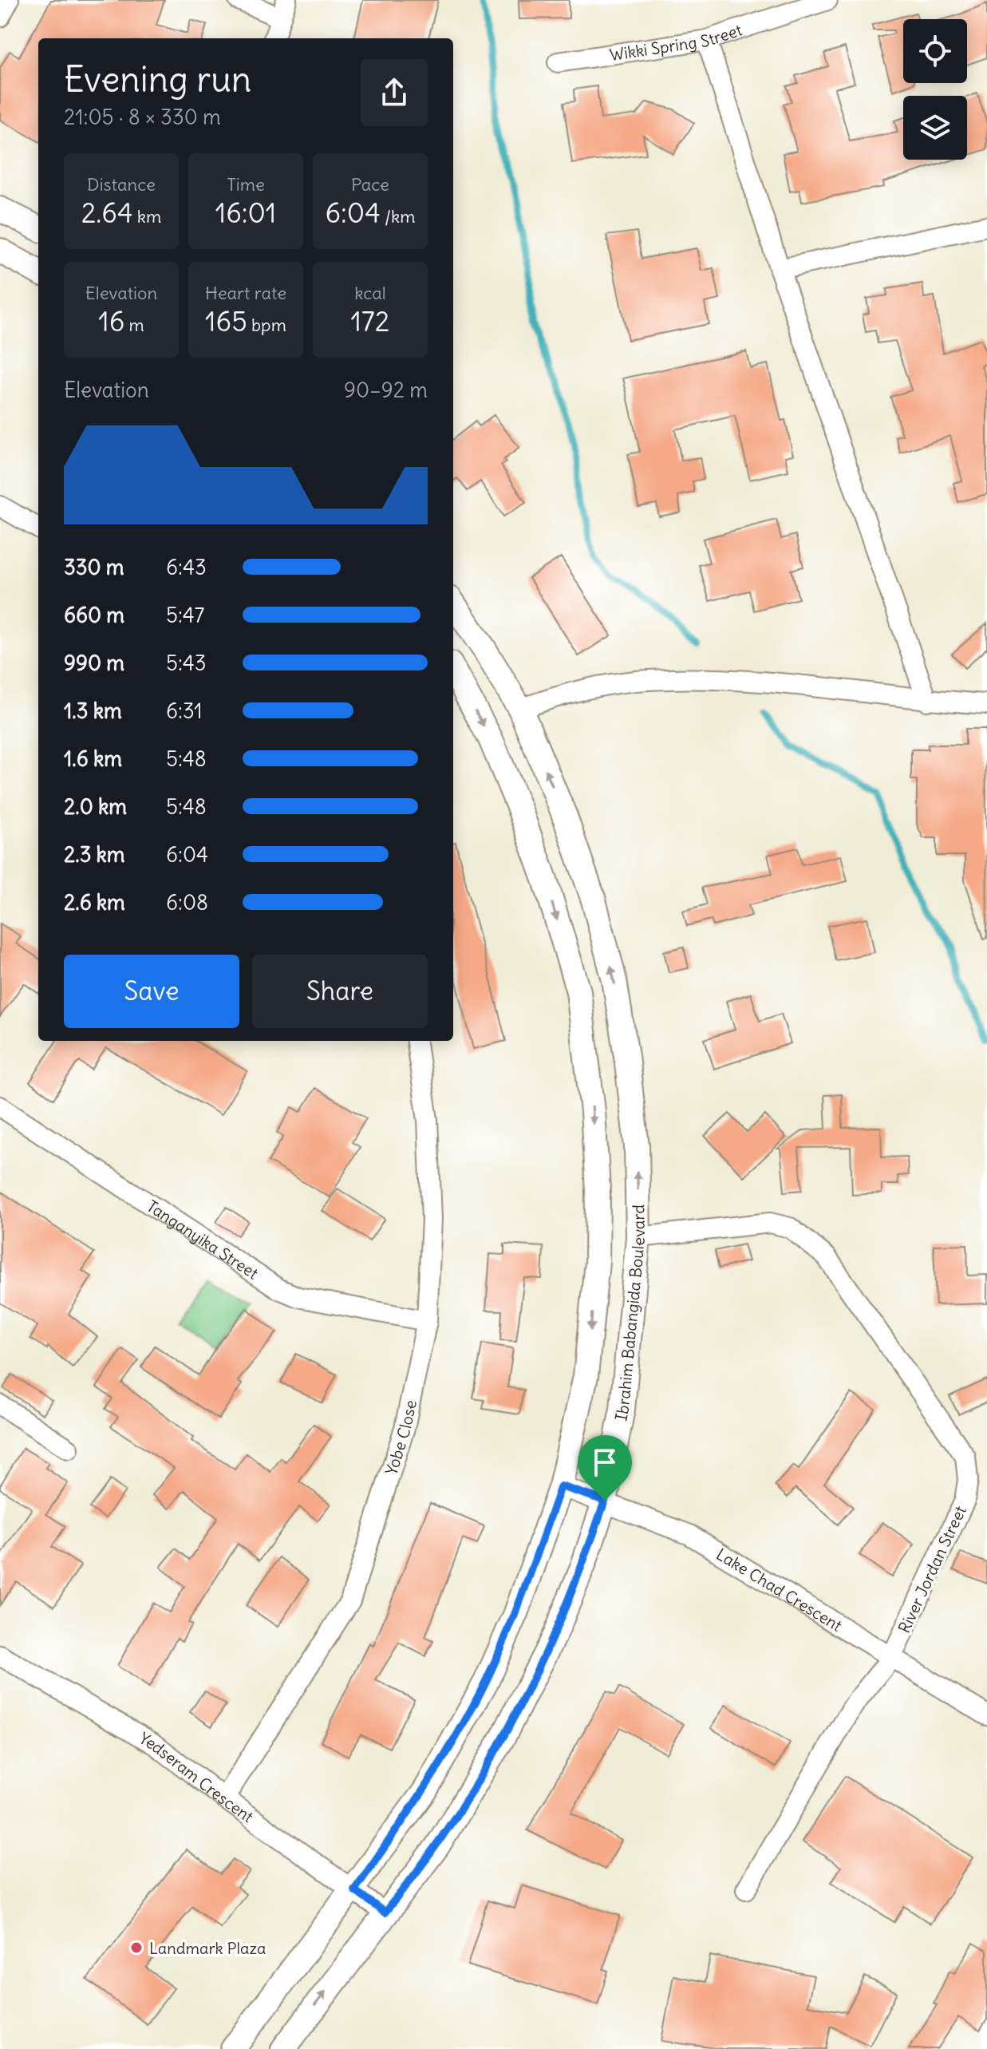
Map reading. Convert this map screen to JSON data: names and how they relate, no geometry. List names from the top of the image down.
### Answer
{
  "streets": {
    "street": [
      "Wikki Spring Street",
      "Tanganyika Street",
      "Ibrahim Babangida Boulevard",
      "Yobe Close",
      "River Jordan Street",
      "Lake Chad Crescent",
      "Yedseram Crescent"
    ]
  },
  "crossings": [
    ["Tanganyika Street", "Yobe Close"],
    ["Ibrahim Babangida Boulevard", "River Jordan Street"],
    ["Ibrahim Babangida Boulevard", "Lake Chad Crescent"],
    ["Ibrahim Babangida Boulevard", "Yedseram Crescent"],
    ["Yobe Close", "Yedseram Crescent"],
    ["River Jordan Street", "Lake Chad Crescent"]
  ],
  "places": ["Landmark Plaza"],
  "page": {
    "heading": ["Evening run", "21:05 · 8 × 330 m"],
    "stats": [
      ["Distance", "2.64 km"],
      ["Time", "16:01"],
      ["Pace", "6:04 /km"],
      ["Elevation", "16 m"],
      ["Heart rate", "165 bpm"],
      ["kcal", "172"]
    ],
    "chart": ["Elevation", "90–92 m"],
    "list": [
      {
        "name": "330 m",
        "note": "6:43"
      },
      {
        "name": "660 m",
        "note": "5:47"
      },
      {
        "name": "990 m",
        "note": "5:43"
      },
      {
        "name": "1.3 km",
        "note": "6:31"
      },
      {
        "name": "1.6 km",
        "note": "5:48"
      },
      {
        "name": "2.0 km",
        "note": "5:48"
      },
      {
        "name": "2.3 km",
        "note": "6:04"
      },
      {
        "name": "2.6 km",
        "note": "6:08"
      }
    ],
    "buttons": ["Save", "Share"]
  }
}
